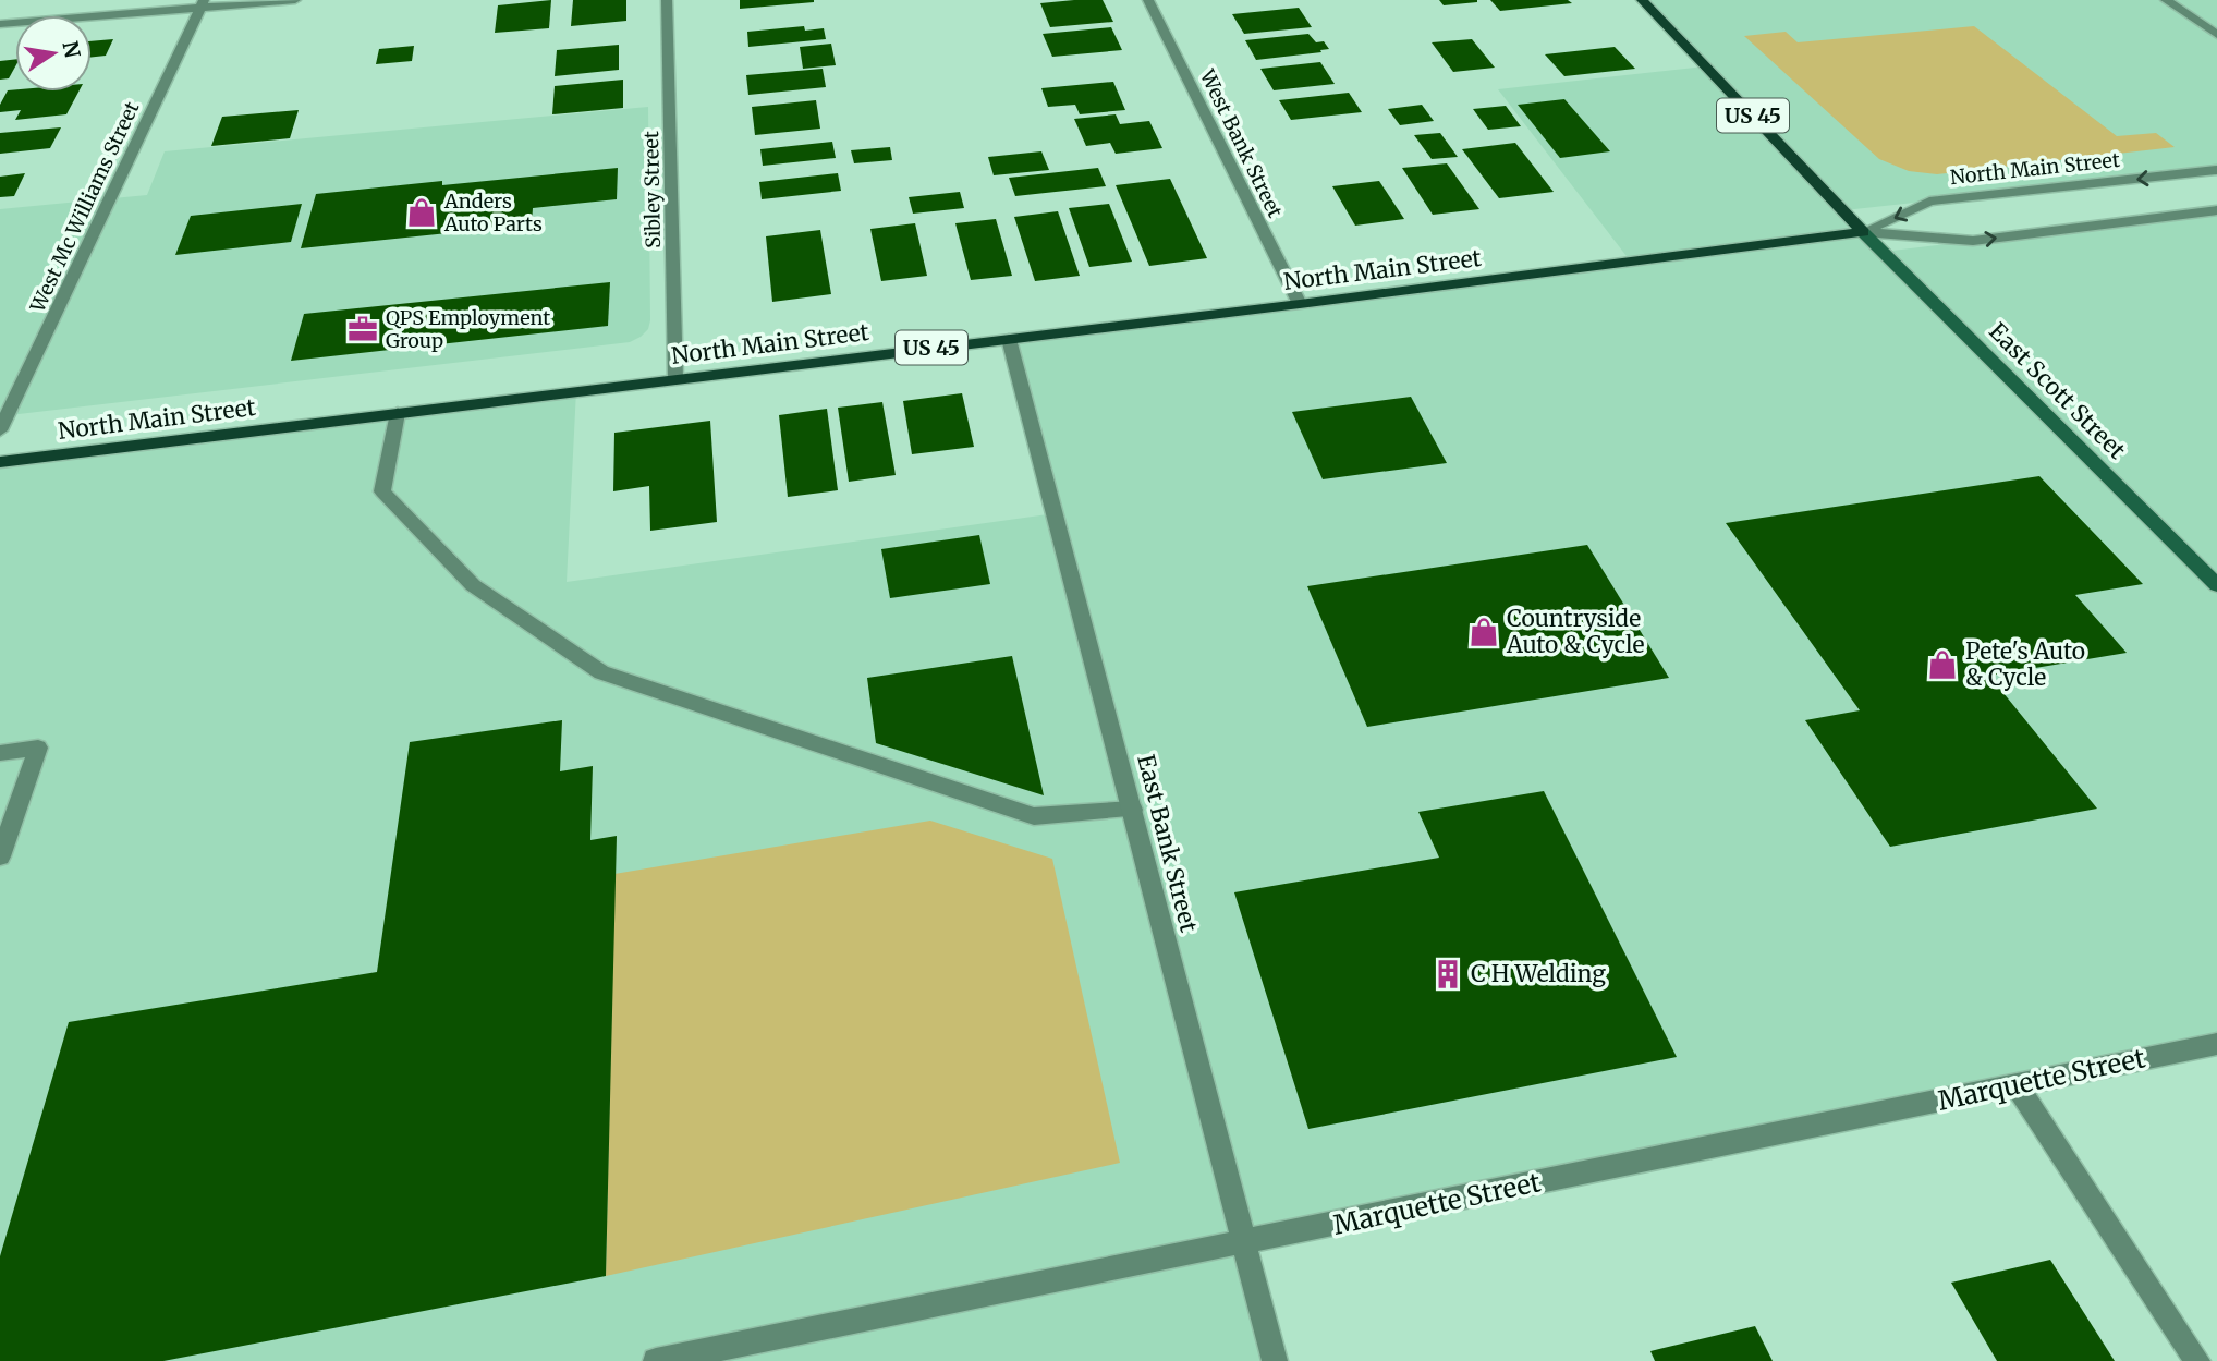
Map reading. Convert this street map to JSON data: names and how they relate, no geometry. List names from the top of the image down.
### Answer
{
  "streets": {
    "main road": ["US 45", "North Main Street", "East Scott Street"],
    "street": [
      "West Bank Street",
      "Sibley Street",
      "West Mc Williams Street",
      "East Bank Street",
      "Marquette Street"
    ]
  },
  "crossings": [
    ["US 45", "North Main Street"],
    ["US 45", "East Scott Street"],
    ["West Bank Street", "North Main Street"],
    ["North Main Street", "Sibley Street"],
    ["North Main Street", "East Scott Street"],
    ["North Main Street", "East Bank Street"],
    ["East Bank Street", "Marquette Street"]
  ],
  "places": {
    "shop": ["Anders Auto Parts", "Countryside Auto & Cycle", "Pete's Auto & Cycle"],
    "office": ["QPS Employment Group"],
    "building": ["C H Welding"]
  },
  "north": "right"
}
